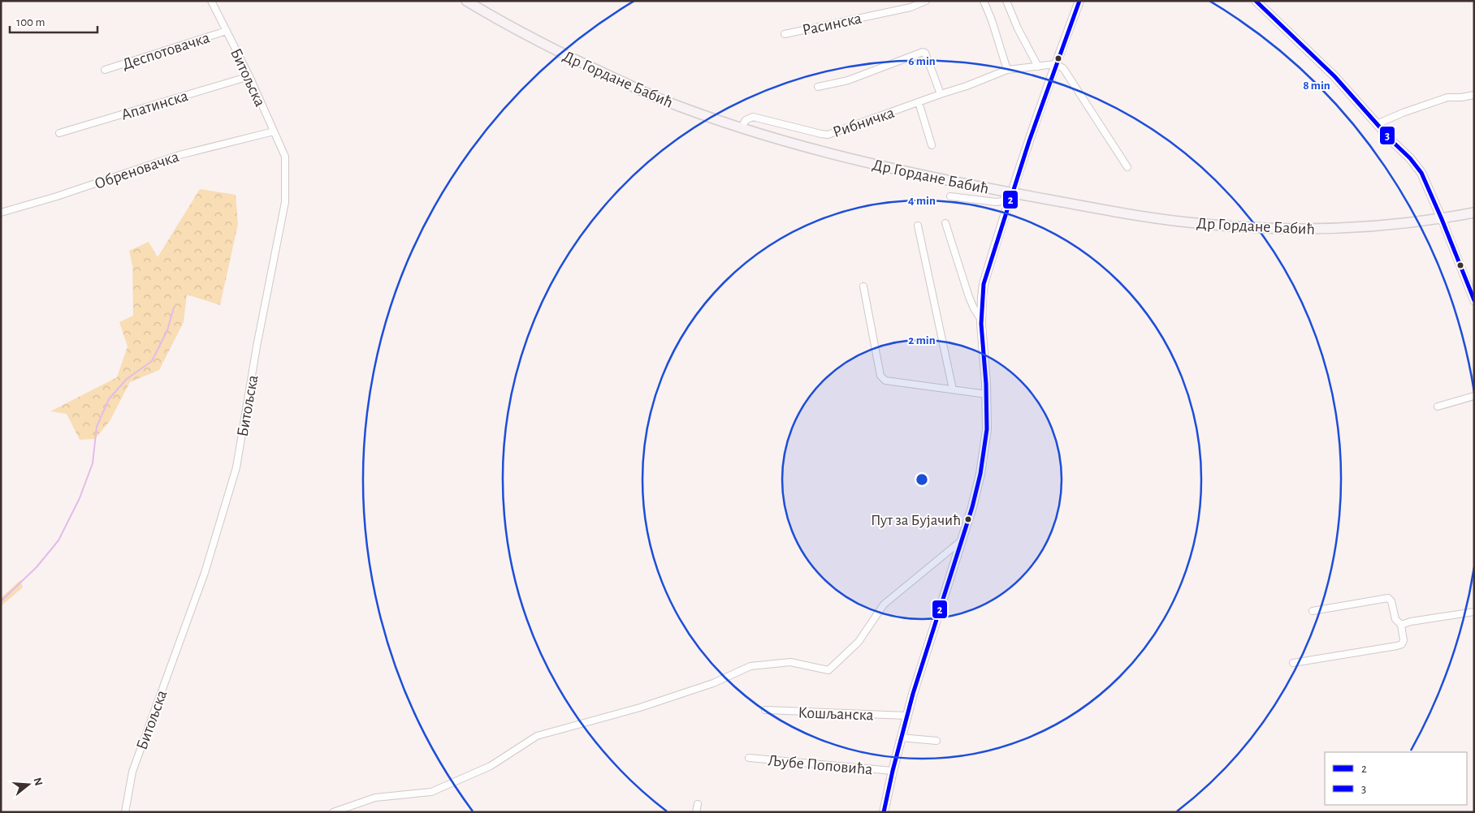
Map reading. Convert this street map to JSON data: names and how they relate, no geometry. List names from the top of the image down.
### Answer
{
  "streets": {
    "main road": ["Др Гордане Бабић"],
    "street": [
      "Расинска",
      "Деспотовачка",
      "Битољска",
      "Апатинска",
      "Рибничка",
      "Обреновачка",
      "Кошљанска",
      "Љубе Поповића"
    ]
  },
  "crossings": [
    ["Деспотовачка", "Битољска"],
    ["Битољска", "Апатинска"],
    ["Битољска", "Обреновачка"],
    ["Др Гордане Бабић", "Рибничка"]
  ],
  "places": ["Пут за Бујачић"],
  "lines": ["transit line 2", "transit line 3"],
  "legend": ["2", "3"],
  "scale_bar": "100 m",
  "north": "right",
  "rings": [
    "6 min",
    "8 min",
    "4 min",
    "2 min"
  ]
}
